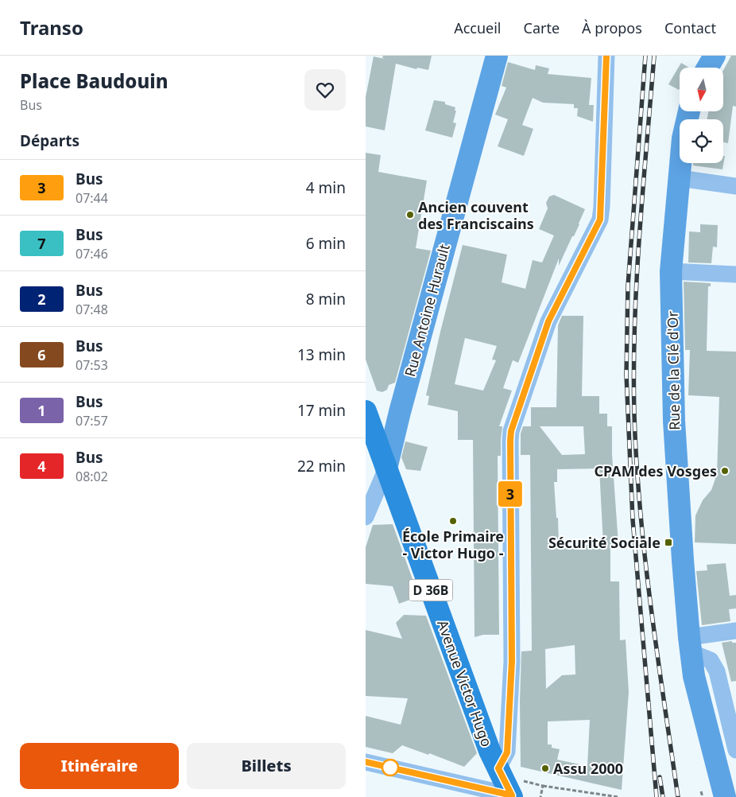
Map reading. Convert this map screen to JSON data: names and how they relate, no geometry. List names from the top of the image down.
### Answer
{
  "streets": {
    "main road": ["D 36B", "Avenue Victor Hugo"],
    "street": ["Rue Antoine Hurault", "Rue de la Clé d'Or"]
  },
  "crossings": [
    ["Rue Antoine Hurault", "Avenue Victor Hugo"]
  ],
  "places": {
    "other": [
      "Ancien couvent des Franciscains",
      "CPAM des Vosges",
      "École Primaire - Victor Hugo -",
      "Assu 2000"
    ],
    "transit": ["Sécurité Sociale"]
  },
  "lines": ["bus line 3"],
  "north": "bottom",
  "page": {
    "header": "Transo",
    "nav": [
      "Accueil",
      "Carte",
      "À propos",
      "Contact"
    ],
    "heading": [
      ["Place Baudouin", "Bus"],
      "Départs"
    ],
    "on_map": "3",
    "list": [
      {
        "mark": "3",
        "name": "Bus",
        "note": "07:44",
        "value": "4 min"
      },
      {
        "mark": "7",
        "name": "Bus",
        "note": "07:46",
        "value": "6 min"
      },
      {
        "mark": "2",
        "name": "Bus",
        "note": "07:48",
        "value": "8 min"
      },
      {
        "mark": "6",
        "name": "Bus",
        "note": "07:53",
        "value": "13 min"
      },
      {
        "mark": "1",
        "name": "Bus",
        "note": "07:57",
        "value": "17 min"
      },
      {
        "mark": "4",
        "name": "Bus",
        "note": "08:02",
        "value": "22 min"
      }
    ],
    "buttons": ["Itinéraire", "Billets"]
  }
}
